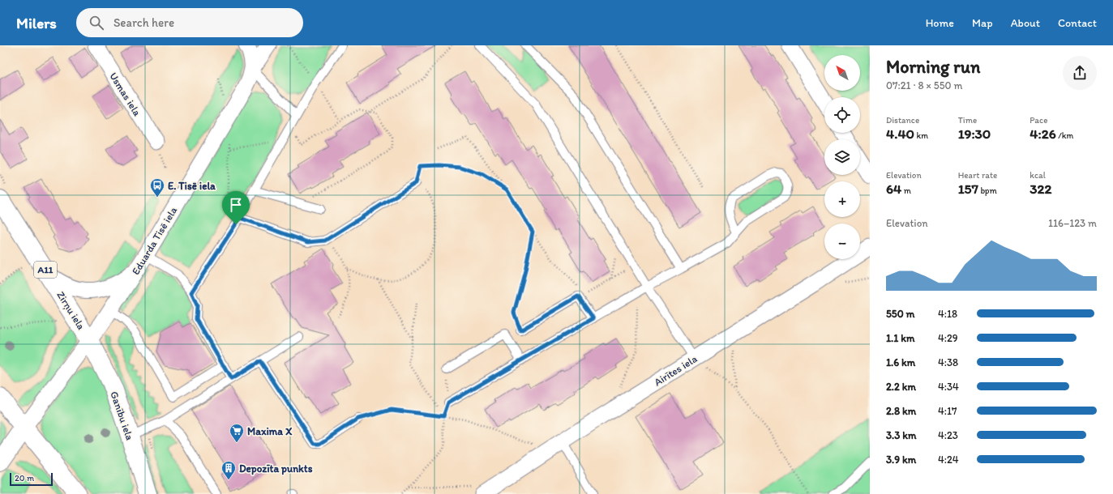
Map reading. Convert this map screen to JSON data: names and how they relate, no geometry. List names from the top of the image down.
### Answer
{
  "streets": {
    "main road": ["A11", "Zirņu iela", "Ganību iela"],
    "street": ["Usmas iela", "Eduarda Tisē iela", "Airītes iela"]
  },
  "crossings": [
    ["Eduarda Tisē iela", "Zirņu iela"],
    ["Eduarda Tisē iela", "Ganību iela"],
    ["Zirņu iela", "Ganību iela"]
  ],
  "places": {
    "bus stop": ["E. Tisē iela"],
    "supermarket": ["Maxima X"],
    "building": ["Depozīta punkts"]
  },
  "scale_bar": "20 m",
  "north": "top left",
  "page": {
    "header": "Milers",
    "search": "Search here",
    "nav": [
      "Home",
      "Map",
      "About",
      "Contact"
    ],
    "heading": ["Morning run", "07:21 · 8 × 550 m"],
    "map_buttons": ["+", "−"],
    "stats": [
      ["Distance", "4.40 km"],
      ["Time", "19:30"],
      ["Pace", "4:26 /km"],
      ["Elevation", "64 m"],
      ["Heart rate", "157 bpm"],
      ["kcal", "322"]
    ],
    "chart": ["Elevation", "116–123 m"],
    "list": [
      {
        "name": "550 m",
        "note": "4:18"
      },
      {
        "name": "1.1 km",
        "note": "4:29"
      },
      {
        "name": "1.6 km",
        "note": "4:38"
      },
      {
        "name": "2.2 km",
        "note": "4:34"
      },
      {
        "name": "2.8 km",
        "note": "4:17"
      },
      {
        "name": "3.3 km",
        "note": "4:23"
      },
      {
        "name": "3.9 km",
        "note": "4:24"
      }
    ],
    "scale": "20 m"
  }
}
